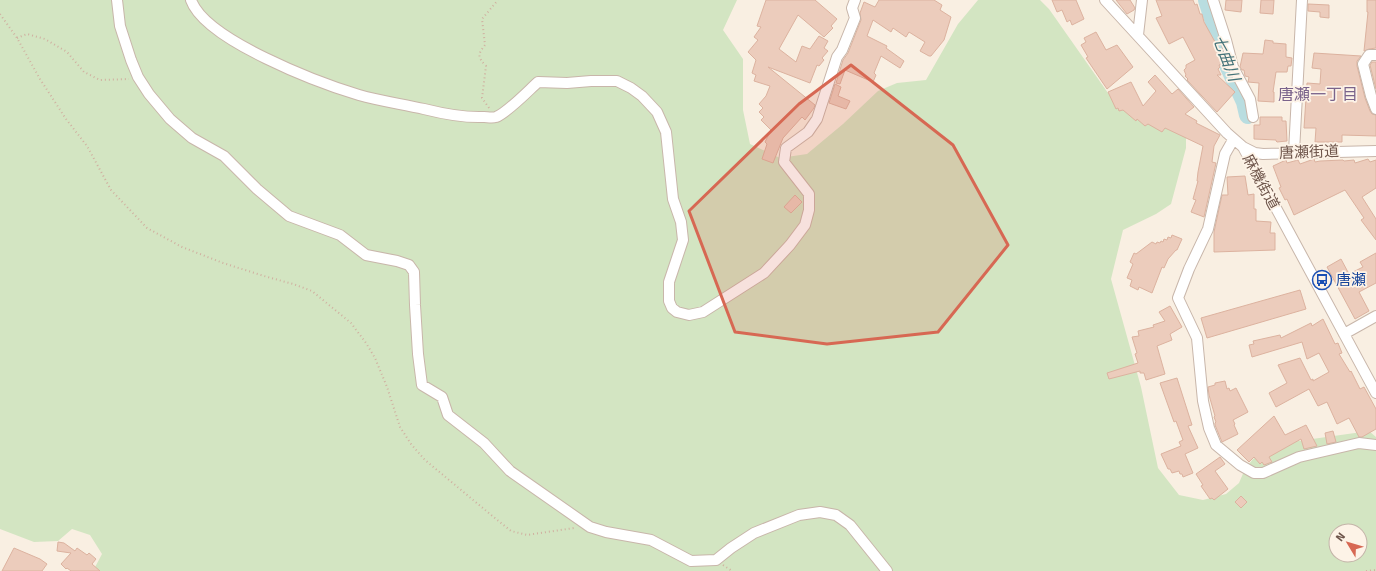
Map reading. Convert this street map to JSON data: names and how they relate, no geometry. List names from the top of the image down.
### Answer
{
  "streets": {
    "street": ["唐瀬街道", "麻機街道"]
  },
  "crossings": [
    ["唐瀬街道", "麻機街道"]
  ],
  "districts": ["唐瀬一丁目"],
  "water": ["七曲川"],
  "places": {
    "bus stop": ["唐瀬"]
  },
  "north": "top left"
}
